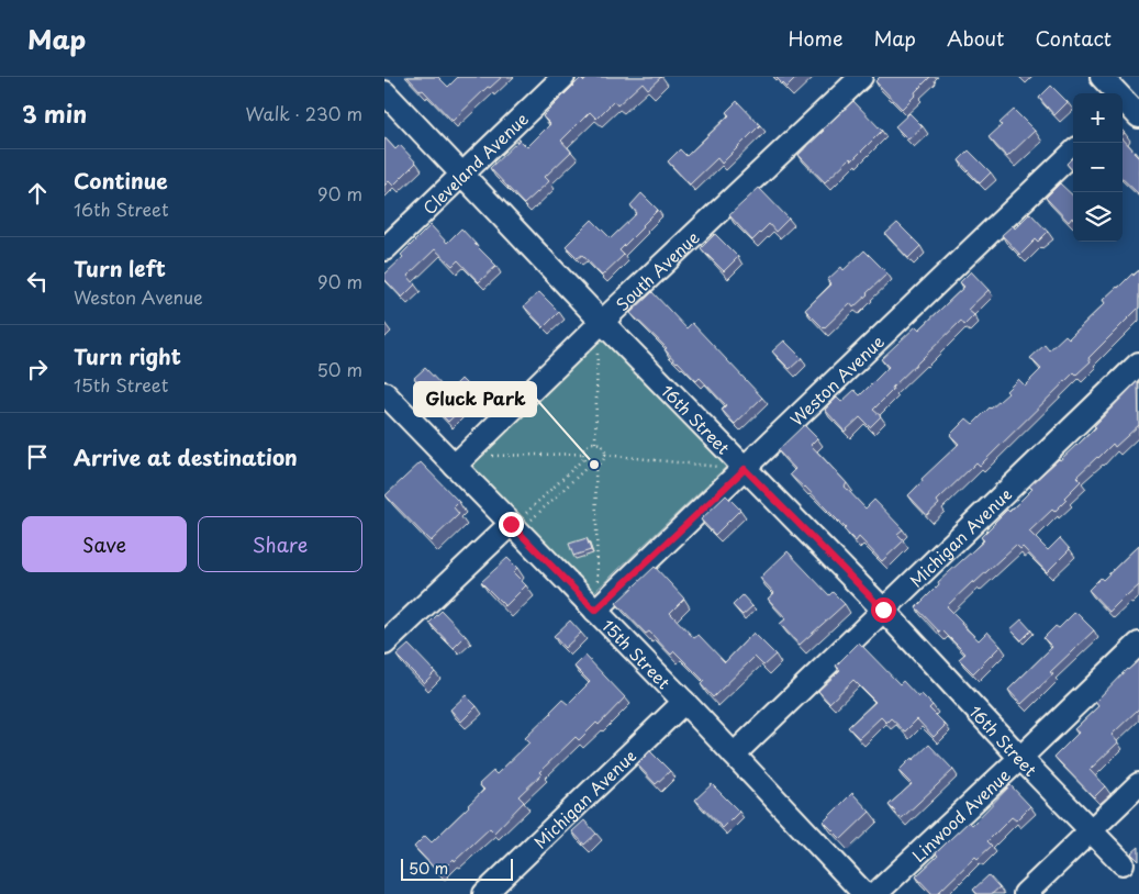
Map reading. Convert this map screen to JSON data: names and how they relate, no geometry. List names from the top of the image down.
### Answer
{
  "streets": {
    "street": [
      "Cleveland Avenue",
      "South Avenue",
      "Weston Avenue",
      "16th Street",
      "Michigan Avenue",
      "15th Street",
      "Linwood Avenue"
    ]
  },
  "crossings": [
    ["Cleveland Avenue", "16th Street"],
    ["South Avenue", "16th Street"],
    ["South Avenue", "15th Street"],
    ["Weston Avenue", "16th Street"],
    ["Weston Avenue", "15th Street"],
    ["16th Street", "Michigan Avenue"],
    ["16th Street", "Linwood Avenue"],
    ["Michigan Avenue", "15th Street"]
  ],
  "places": ["Gluck Park"],
  "scale_bar": "50 m",
  "page": {
    "header": "Map",
    "nav": [
      "Home",
      "Map",
      "About",
      "Contact"
    ],
    "heading": ["3 min", "Walk · 230 m"],
    "map_buttons": ["+", "−"],
    "list": [
      ["Continue", "16th Street", "90 m"],
      ["Turn left", "Weston Avenue", "90 m"],
      ["Turn right", "15th Street", "50 m"],
      "Arrive at destination"
    ],
    "buttons": ["Save", "Share"],
    "scale": "50 m"
  }
}
